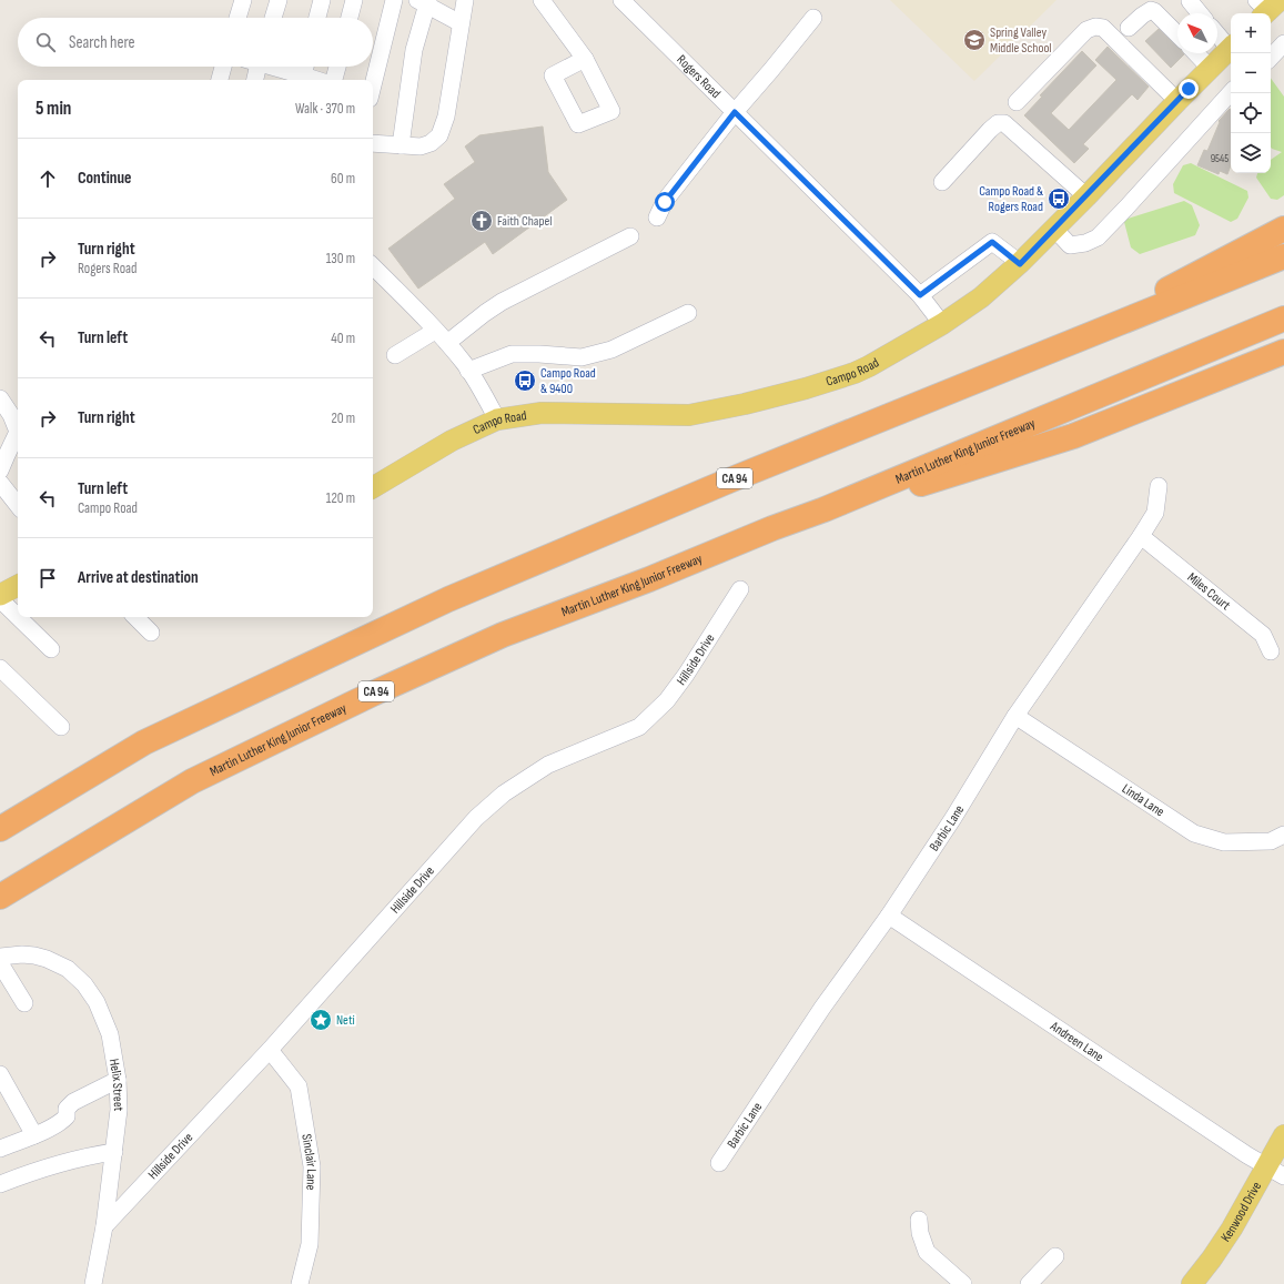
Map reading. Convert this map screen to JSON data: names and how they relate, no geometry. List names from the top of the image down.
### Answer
{
  "streets": {
    "highway": ["Martin Luther King Junior Freeway", "CA 94"],
    "main road": ["Campo Road", "Kenwood Drive"],
    "street": [
      "Rogers Road",
      "Miles Court",
      "Hillside Drive",
      "Linda Lane",
      "Barbic Lane",
      "Andreen Lane",
      "Helix Street",
      "Sinclair Lane"
    ]
  },
  "crossings": [
    ["Rogers Road", "Campo Road"],
    ["Miles Court", "Barbic Lane"],
    ["Hillside Drive", "Helix Street"],
    ["Hillside Drive", "Sinclair Lane"],
    ["Linda Lane", "Barbic Lane"],
    ["Barbic Lane", "Andreen Lane"],
    ["Andreen Lane", "Kenwood Drive"]
  ],
  "places": {
    "school or university": ["Spring Valley Middle School"],
    "bus stop": ["Campo Road & Rogers Road", "Campo Road & 9400"],
    "church": ["Faith Chapel"],
    "place": ["Neti"]
  },
  "house_numbers": ["9545"],
  "north": "top left",
  "page": {
    "map_buttons": ["+", "−"],
    "search": "Search here",
    "heading": ["5 min", "Walk · 370 m"],
    "list": [
      ["Continue", "60 m"],
      ["Turn right", "Rogers Road", "130 m"],
      ["Turn left", "40 m"],
      ["Turn right", "20 m"],
      ["Turn left", "Campo Road", "120 m"],
      "Arrive at destination"
    ]
  }
}
